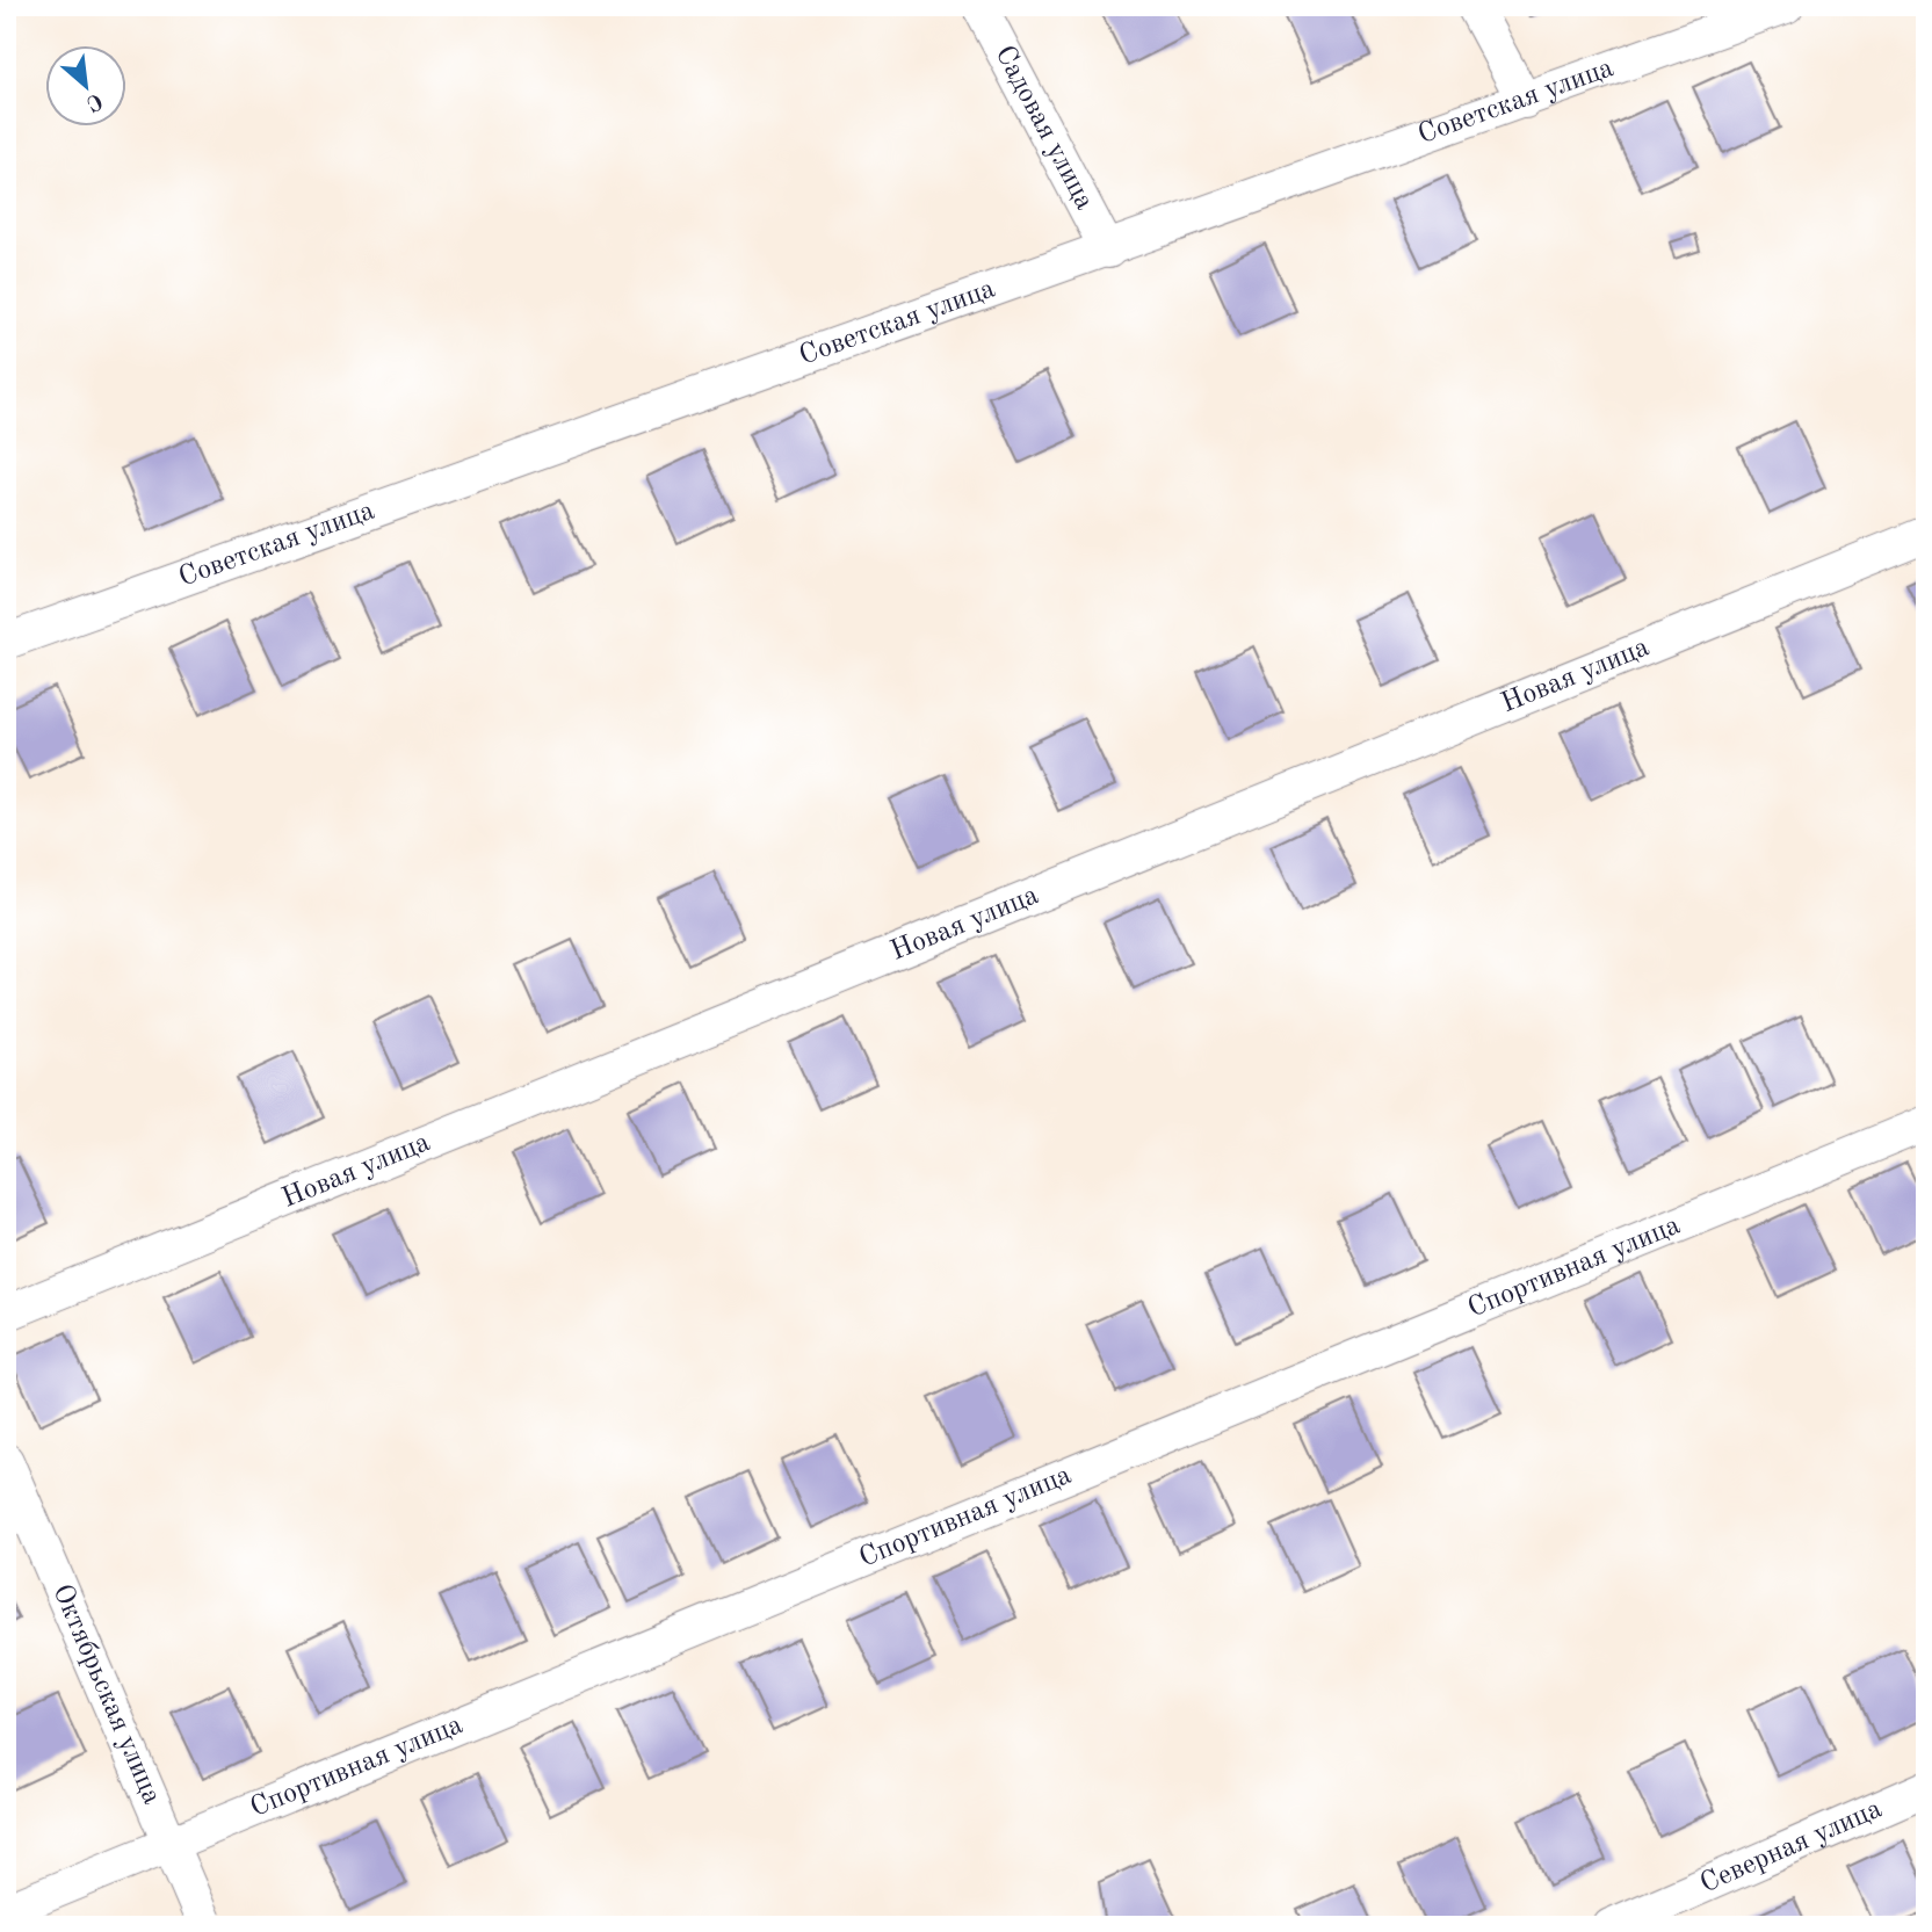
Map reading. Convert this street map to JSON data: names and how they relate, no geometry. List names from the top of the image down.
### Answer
{
  "streets": {
    "street": [
      "Советская улица",
      "Садовая улица",
      "Новая улица",
      "Спортивная улица",
      "Октябрьская улица",
      "Северная улица"
    ]
  },
  "crossings": [
    ["Советская улица", "Садовая улица"],
    ["Спортивная улица", "Октябрьская улица"]
  ],
  "north": "bottom right"
}
